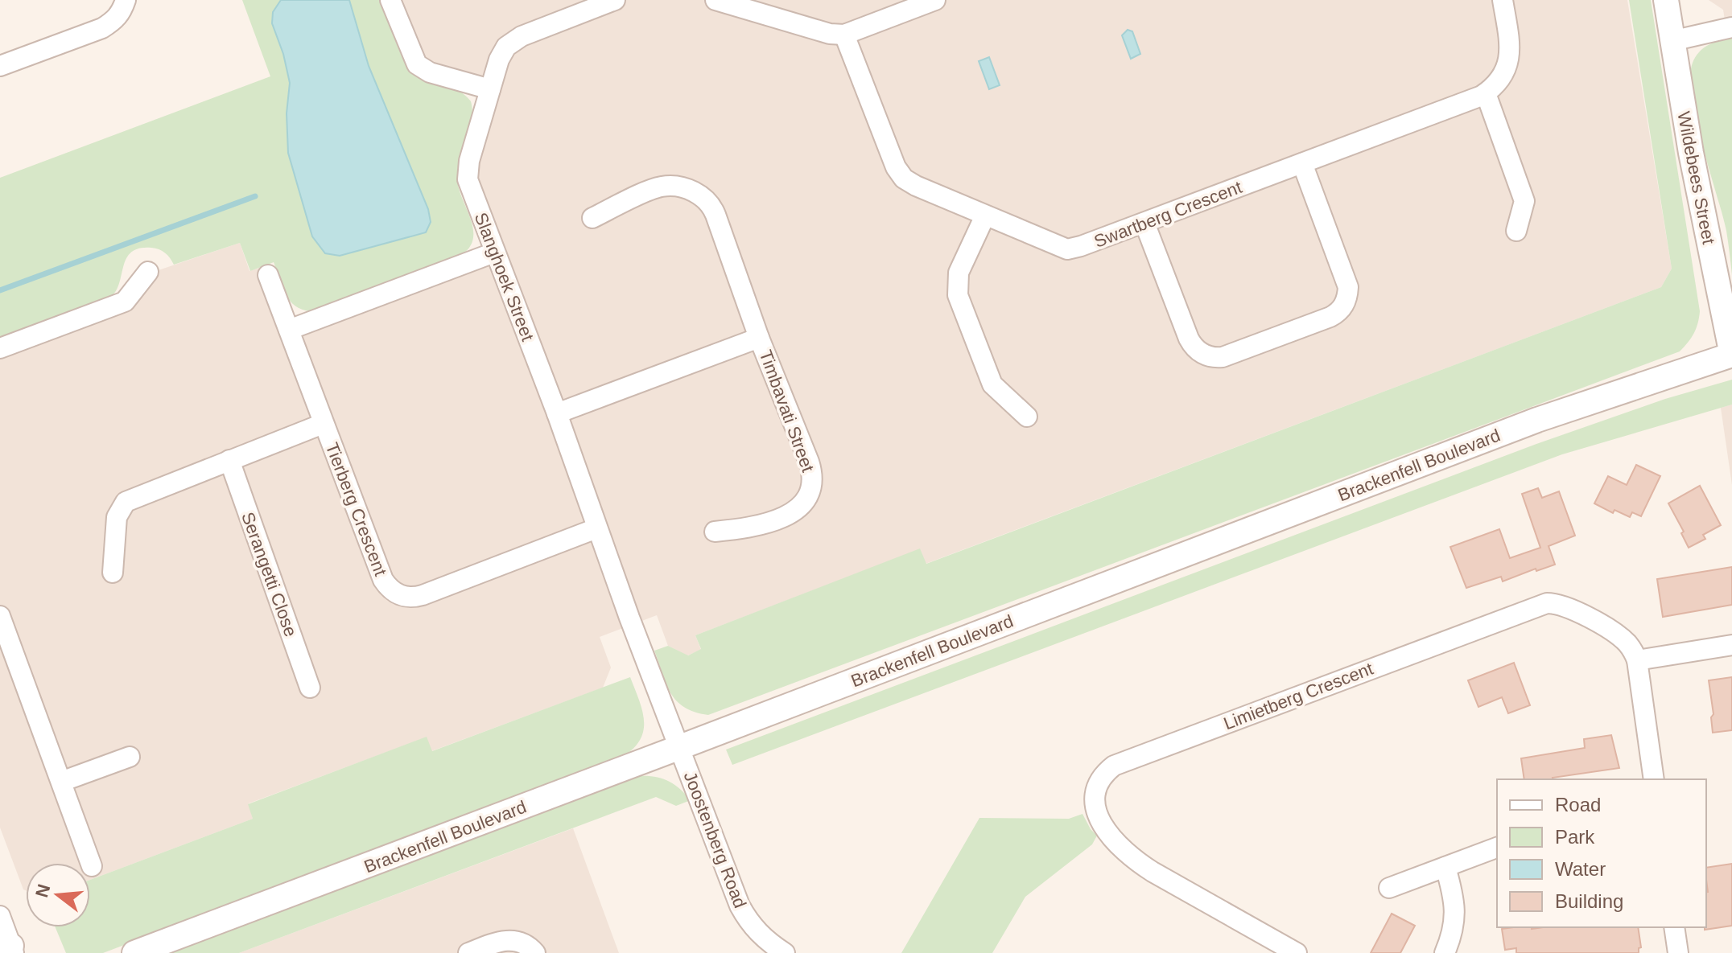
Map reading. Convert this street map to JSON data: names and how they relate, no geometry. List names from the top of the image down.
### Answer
{
  "streets": {
    "street": [
      "Wildebees Street",
      "Swartberg Crescent",
      "Slanghoek Street",
      "Timbavati Street",
      "Brackenfell Boulevard",
      "Tierberg Crescent",
      "Serangetti Close",
      "Limietberg Crescent",
      "Joostenberg Road"
    ]
  },
  "crossings": [
    ["Wildebees Street", "Brackenfell Boulevard"],
    ["Slanghoek Street", "Timbavati Street"],
    ["Slanghoek Street", "Tierberg Crescent"],
    ["Slanghoek Street", "Joostenberg Road"],
    ["Brackenfell Boulevard", "Joostenberg Road"]
  ],
  "legend": [
    "Road",
    "Park",
    "Water",
    "Building"
  ],
  "north": "left"
}
